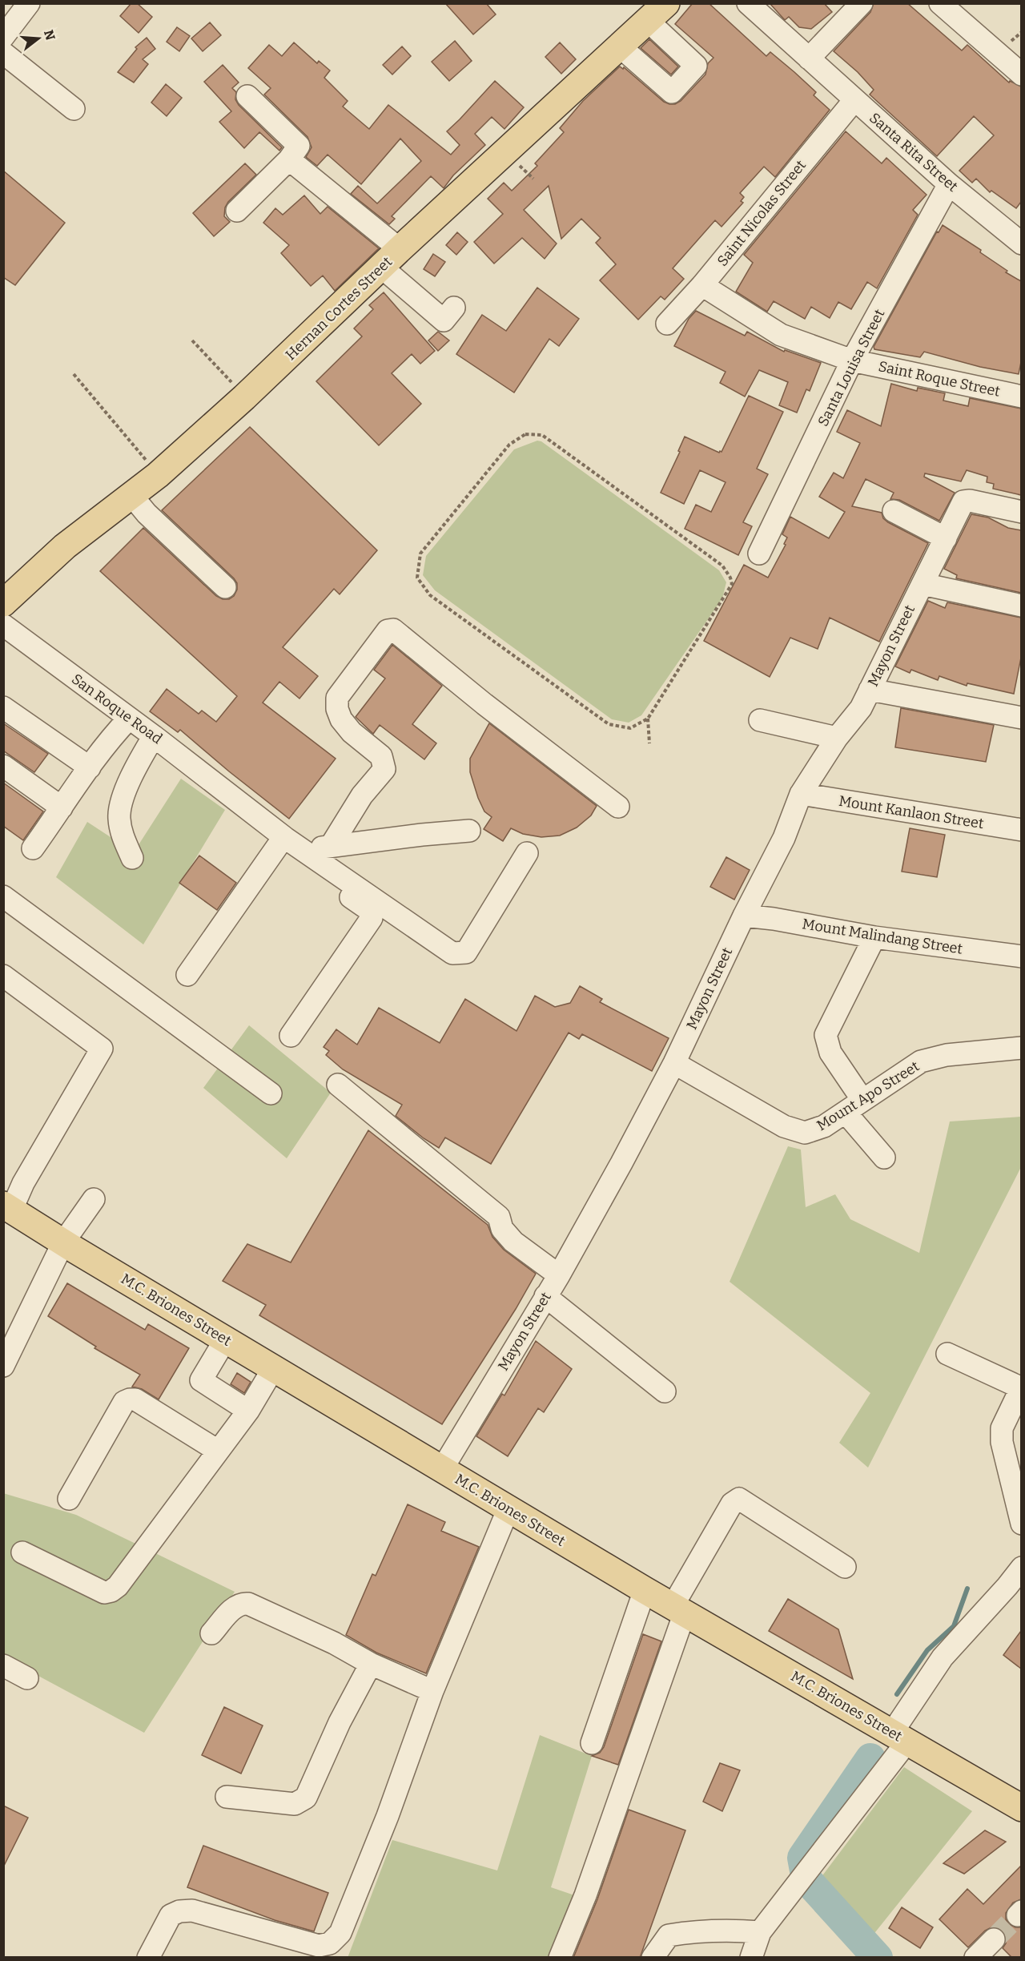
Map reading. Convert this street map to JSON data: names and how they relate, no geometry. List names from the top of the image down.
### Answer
{
  "streets": {
    "main road": ["Hernan Cortes Street", "M.C. Briones Street"],
    "street": [
      "Santa Rita Street",
      "Saint Nicolas Street",
      "Santa Louisa Street",
      "Saint Roque Street",
      "Mayon Street",
      "San Roque Road",
      "Mount Kanlaon Street",
      "Mount Malindang Street",
      "Mount Apo Street"
    ]
  },
  "crossings": [
    ["Santa Rita Street", "Saint Nicolas Street"],
    ["Santa Rita Street", "Santa Louisa Street"],
    ["Saint Nicolas Street", "Saint Roque Street"],
    ["Santa Louisa Street", "Saint Roque Street"],
    ["Mayon Street", "Mount Kanlaon Street"],
    ["Mayon Street", "Mount Malindang Street"],
    ["Mayon Street", "Mount Apo Street"],
    ["Mayon Street", "M.C. Briones Street"]
  ],
  "north": "right"
}
